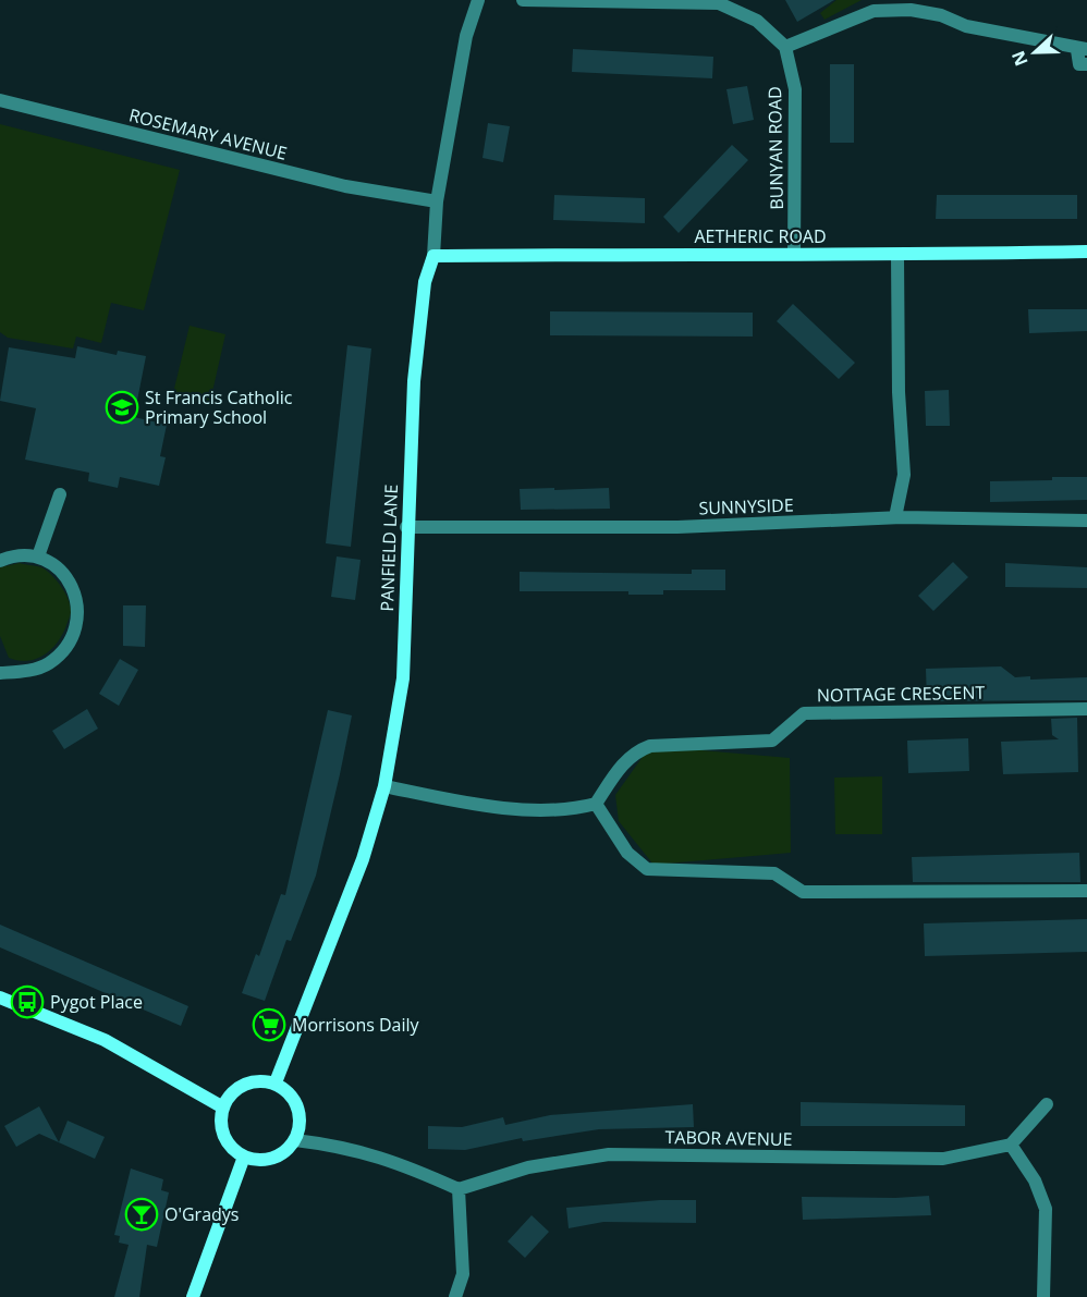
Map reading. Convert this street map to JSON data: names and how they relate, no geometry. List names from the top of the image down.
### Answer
{
  "streets": {
    "street": [
      "ROSEMARY AVENUE",
      "BUNYAN ROAD",
      "AETHERIC ROAD",
      "SUNNYSIDE",
      "PANFIELD LANE",
      "NOTTAGE CRESCENT",
      "TABOR AVENUE"
    ]
  },
  "crossings": [
    ["ROSEMARY AVENUE", "PANFIELD LANE"],
    ["BUNYAN ROAD", "AETHERIC ROAD"],
    ["AETHERIC ROAD", "PANFIELD LANE"],
    ["SUNNYSIDE", "PANFIELD LANE"]
  ],
  "places": {
    "school or university": ["St Francis Catholic Primary School"],
    "bus stop": ["Pygot Place"],
    "supermarket": ["Morrisons Daily"],
    "bar": ["O'Gradys"]
  },
  "north": "left"
}
